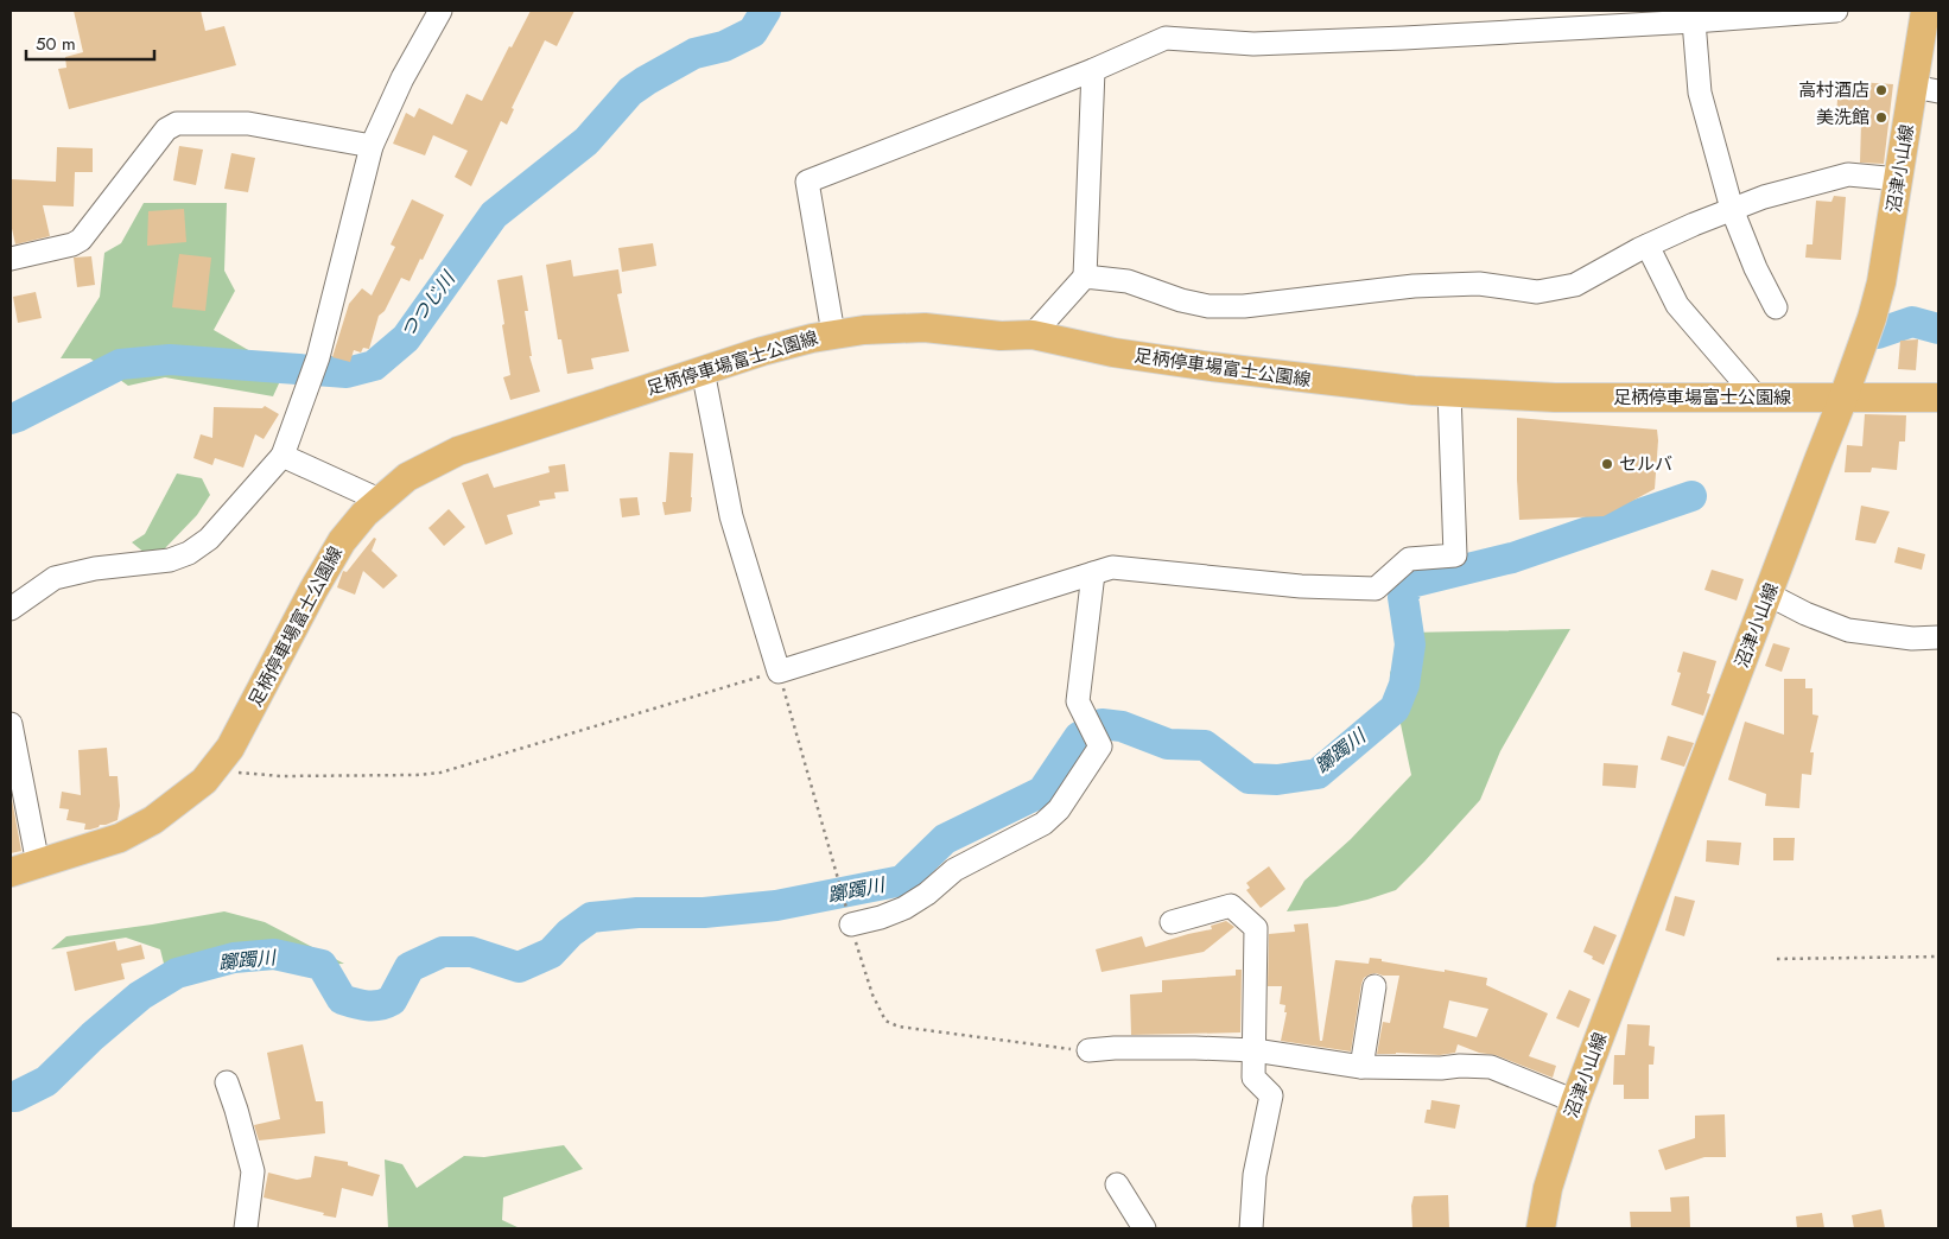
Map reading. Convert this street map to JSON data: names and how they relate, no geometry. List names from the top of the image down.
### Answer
{
  "streets": {
    "main road": ["沼津小山線", "足柄停車場富士公園線"]
  },
  "crossings": [
    ["沼津小山線", "足柄停車場富士公園線"]
  ],
  "water": ["つつじ川", "躑躅川"],
  "places": ["高村酒店", "美洗館", "セルバ"],
  "scale_bar": "50 m"
}
